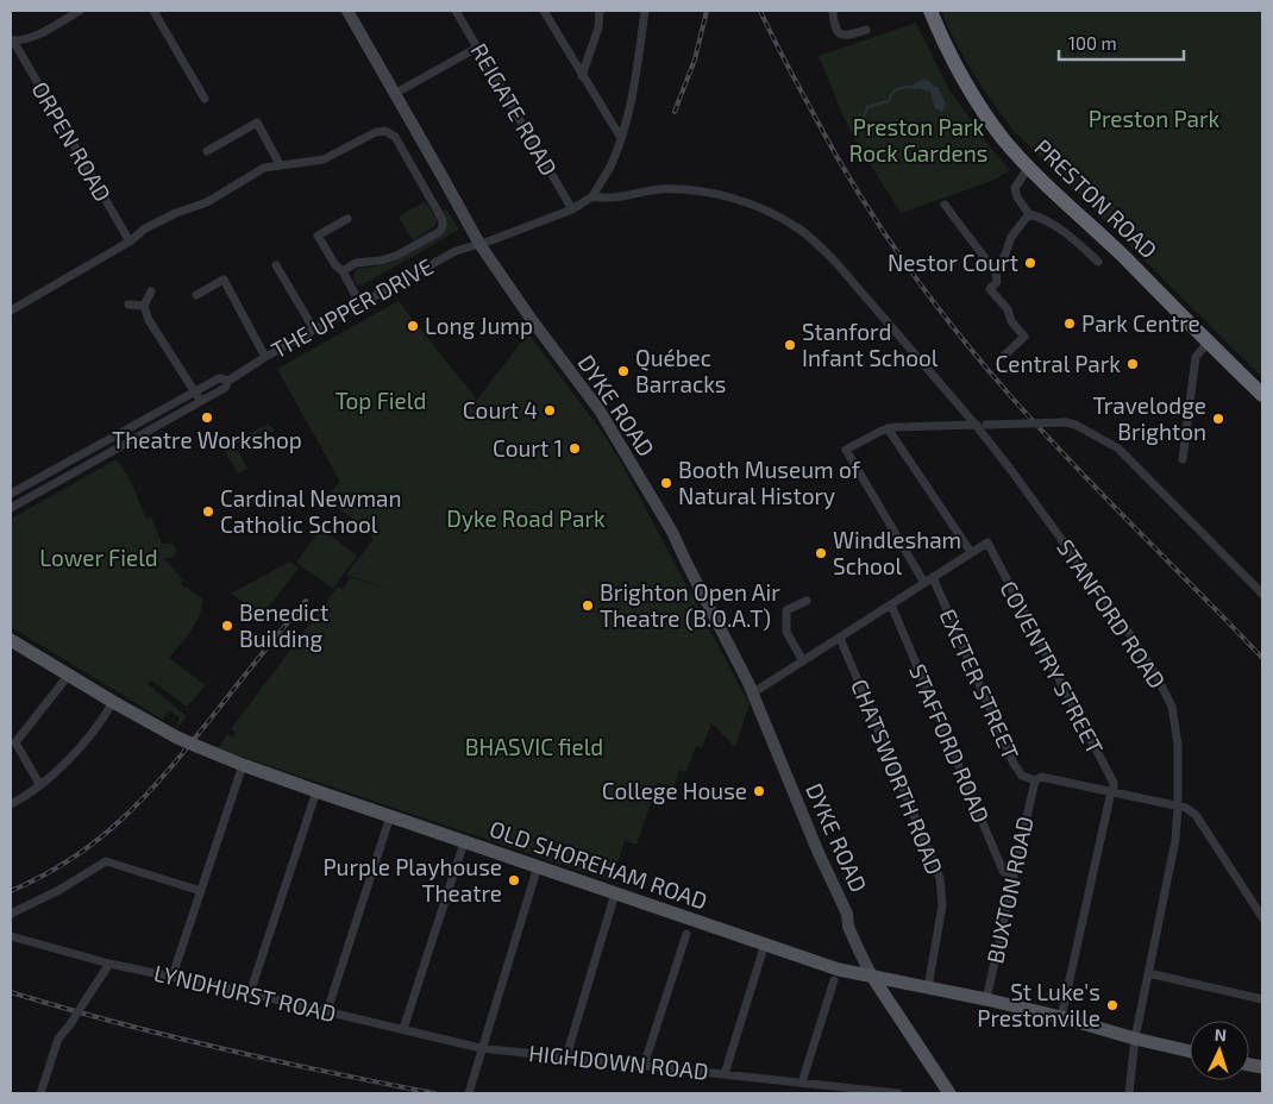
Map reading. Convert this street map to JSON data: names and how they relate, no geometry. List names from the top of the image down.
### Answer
{
  "streets": {
    "highway": ["PRESTON ROAD"],
    "main road": ["DYKE ROAD", "OLD SHOREHAM ROAD"],
    "street": [
      "REIGATE ROAD",
      "ORPEN ROAD",
      "THE UPPER DRIVE",
      "STANFORD ROAD",
      "COVENTRY STREET",
      "EXETER STREET",
      "STAFFORD ROAD",
      "CHATSWORTH ROAD",
      "BUXTON ROAD",
      "LYNDHURST ROAD",
      "HIGHDOWN ROAD"
    ]
  },
  "crossings": [
    ["REIGATE ROAD", "THE UPPER DRIVE"],
    ["THE UPPER DRIVE", "DYKE ROAD"],
    ["THE UPPER DRIVE", "STANFORD ROAD"],
    ["DYKE ROAD", "OLD SHOREHAM ROAD"],
    ["STANFORD ROAD", "OLD SHOREHAM ROAD"],
    ["EXETER STREET", "BUXTON ROAD"],
    ["STAFFORD ROAD", "BUXTON ROAD"],
    ["CHATSWORTH ROAD", "OLD SHOREHAM ROAD"],
    ["OLD SHOREHAM ROAD", "BUXTON ROAD"],
    ["LYNDHURST ROAD", "HIGHDOWN ROAD"]
  ],
  "parks": [
    "Preston Park",
    "Preston Park Rock Gardens",
    "Top Field",
    "Dyke Road Park",
    "Lower Field",
    "BHASVIC field"
  ],
  "places": [
    "Nestor Court",
    "Park Centre",
    "Long Jump",
    "Stanford Infant School",
    "Central Park",
    "Québec Barracks",
    "Court 4",
    "Theatre Workshop",
    "Travelodge Brighton",
    "Court 1",
    "Booth Museum of Natural History",
    "Cardinal Newman Catholic School",
    "Windlesham School",
    "Brighton Open Air Theatre (B.O.A.T)",
    "Benedict Building",
    "College House",
    "Purple Playhouse Theatre",
    "St Luke's Prestonville"
  ],
  "scale_bar": "100 m",
  "north": "top"
}
